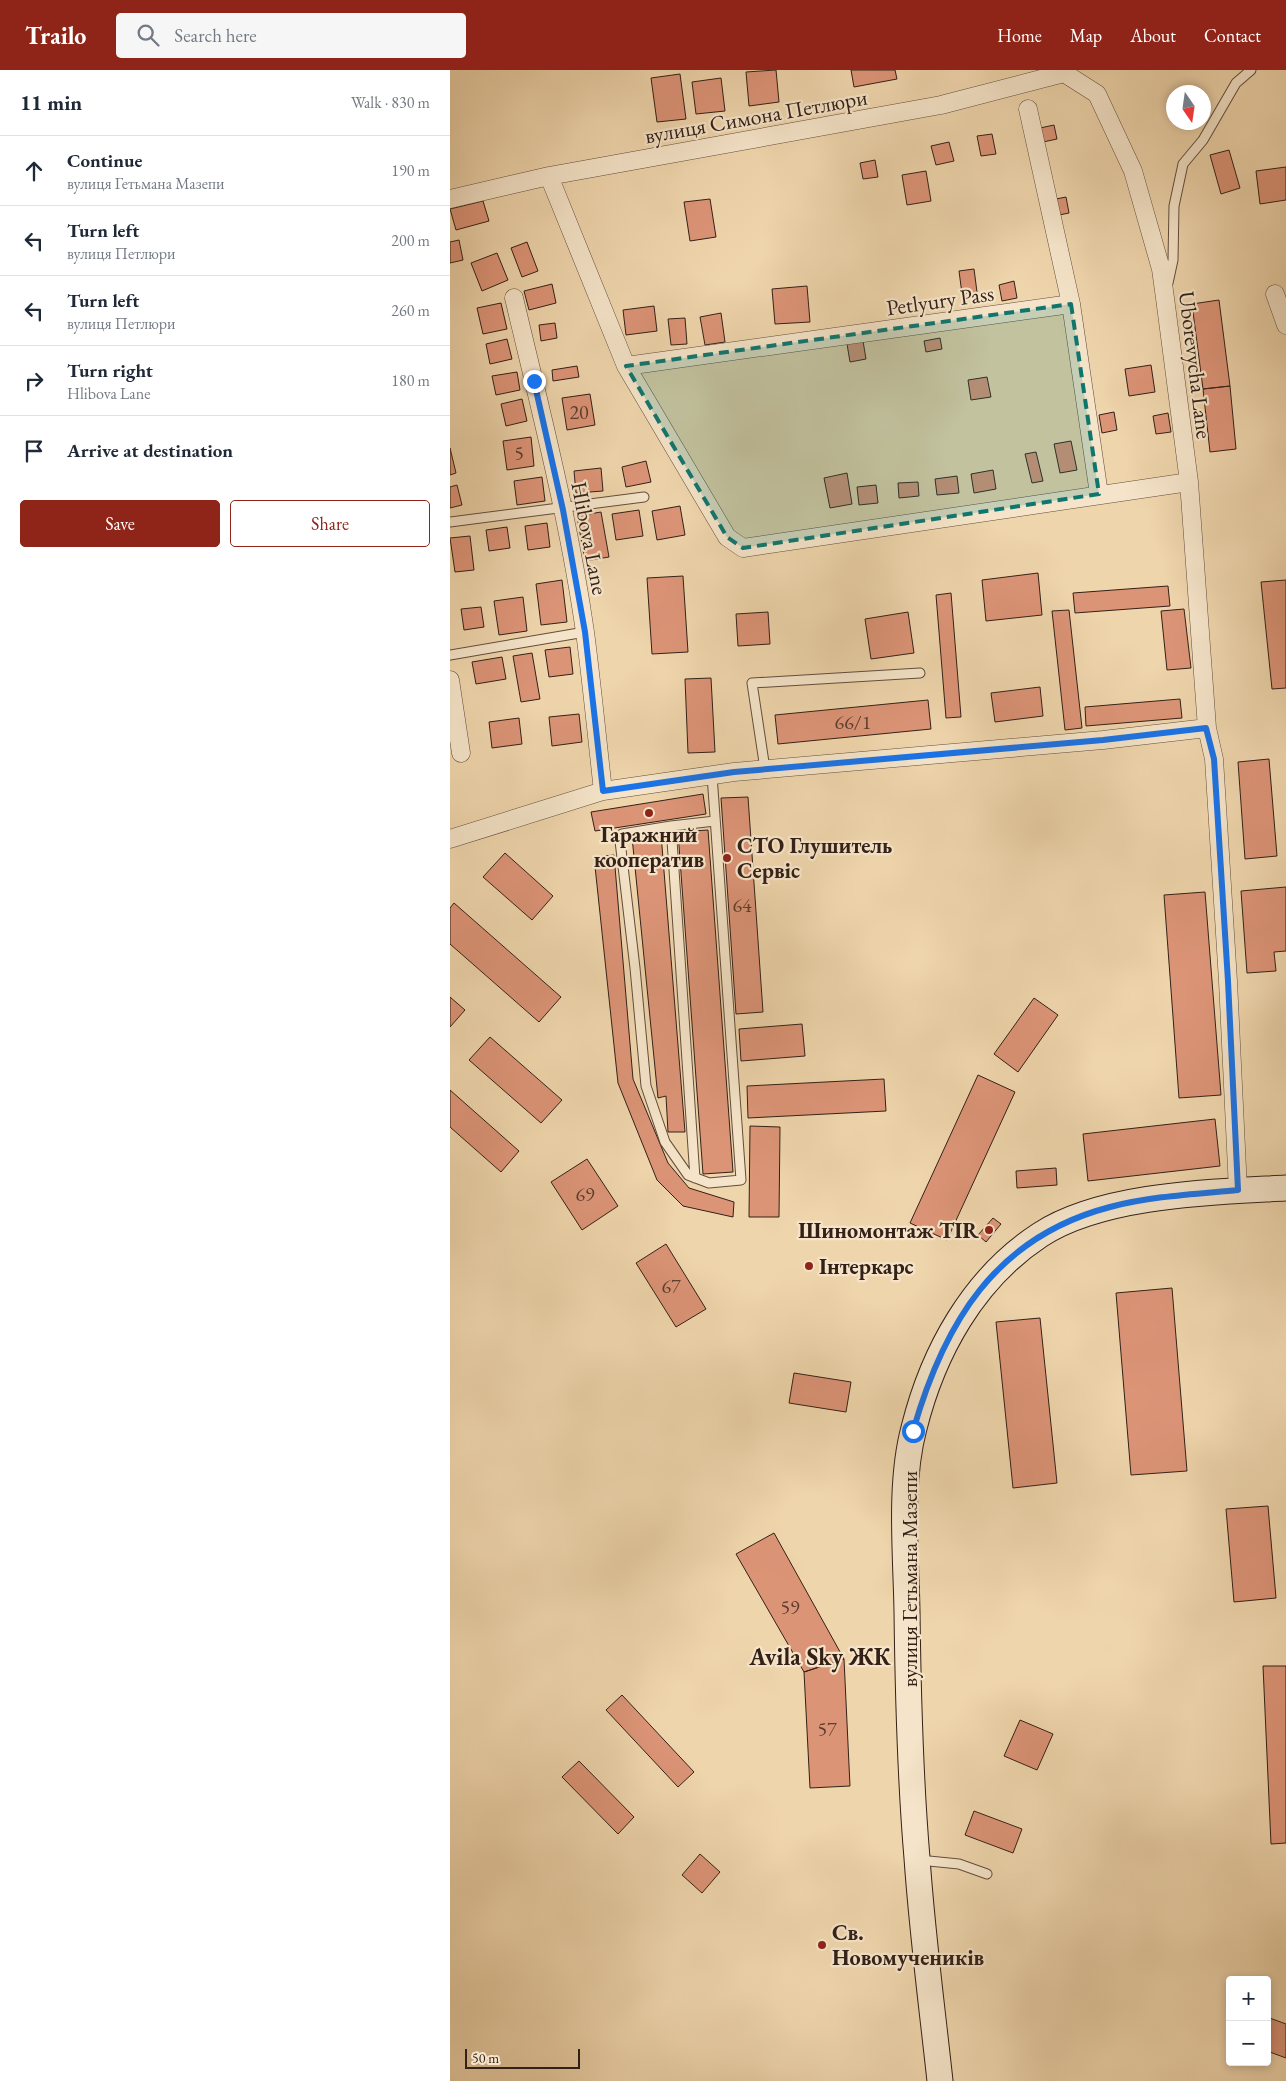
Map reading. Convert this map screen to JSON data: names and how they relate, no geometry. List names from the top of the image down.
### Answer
{
  "streets": {
    "main road": ["вулиця Гетьмана Мазепи"],
    "street": [
      "вулиця Симона Петлюри",
      "Petlyury Pass",
      "Uborevycha Lane",
      "Hlibova Lane"
    ]
  },
  "crossings": [
    ["вулиця Симона Петлюри", "Uborevycha Lane"],
    ["Uborevycha Lane", "вулиця Гетьмана Мазепи"]
  ],
  "districts": ["Avila Sky ЖК"],
  "places": [
    "Гаражний кооператив",
    "СТО Глушитель Сервіс",
    "Шиномонтаж TIR",
    "Інтеркарс",
    "Св. Новомучеників"
  ],
  "house_numbers": [
    "20",
    "5",
    "66/1",
    "64",
    "69",
    "67",
    "59",
    "57"
  ],
  "scale_bar": "50 m",
  "north": "bottom",
  "page": {
    "header": "Trailo",
    "search": "Search here",
    "nav": [
      "Home",
      "Map",
      "About",
      "Contact"
    ],
    "heading": ["11 min", "Walk · 830 m"],
    "list": [
      ["Continue", "вулиця Гетьмана Мазепи", "190 m"],
      ["Turn left", "вулиця Петлюри", "200 m"],
      ["Turn left", "вулиця Петлюри", "260 m"],
      ["Turn right", "Hlibova Lane", "180 m"],
      "Arrive at destination"
    ],
    "buttons": ["Save", "Share"],
    "map_buttons": ["+", "−"],
    "scale": "50 m"
  }
}
